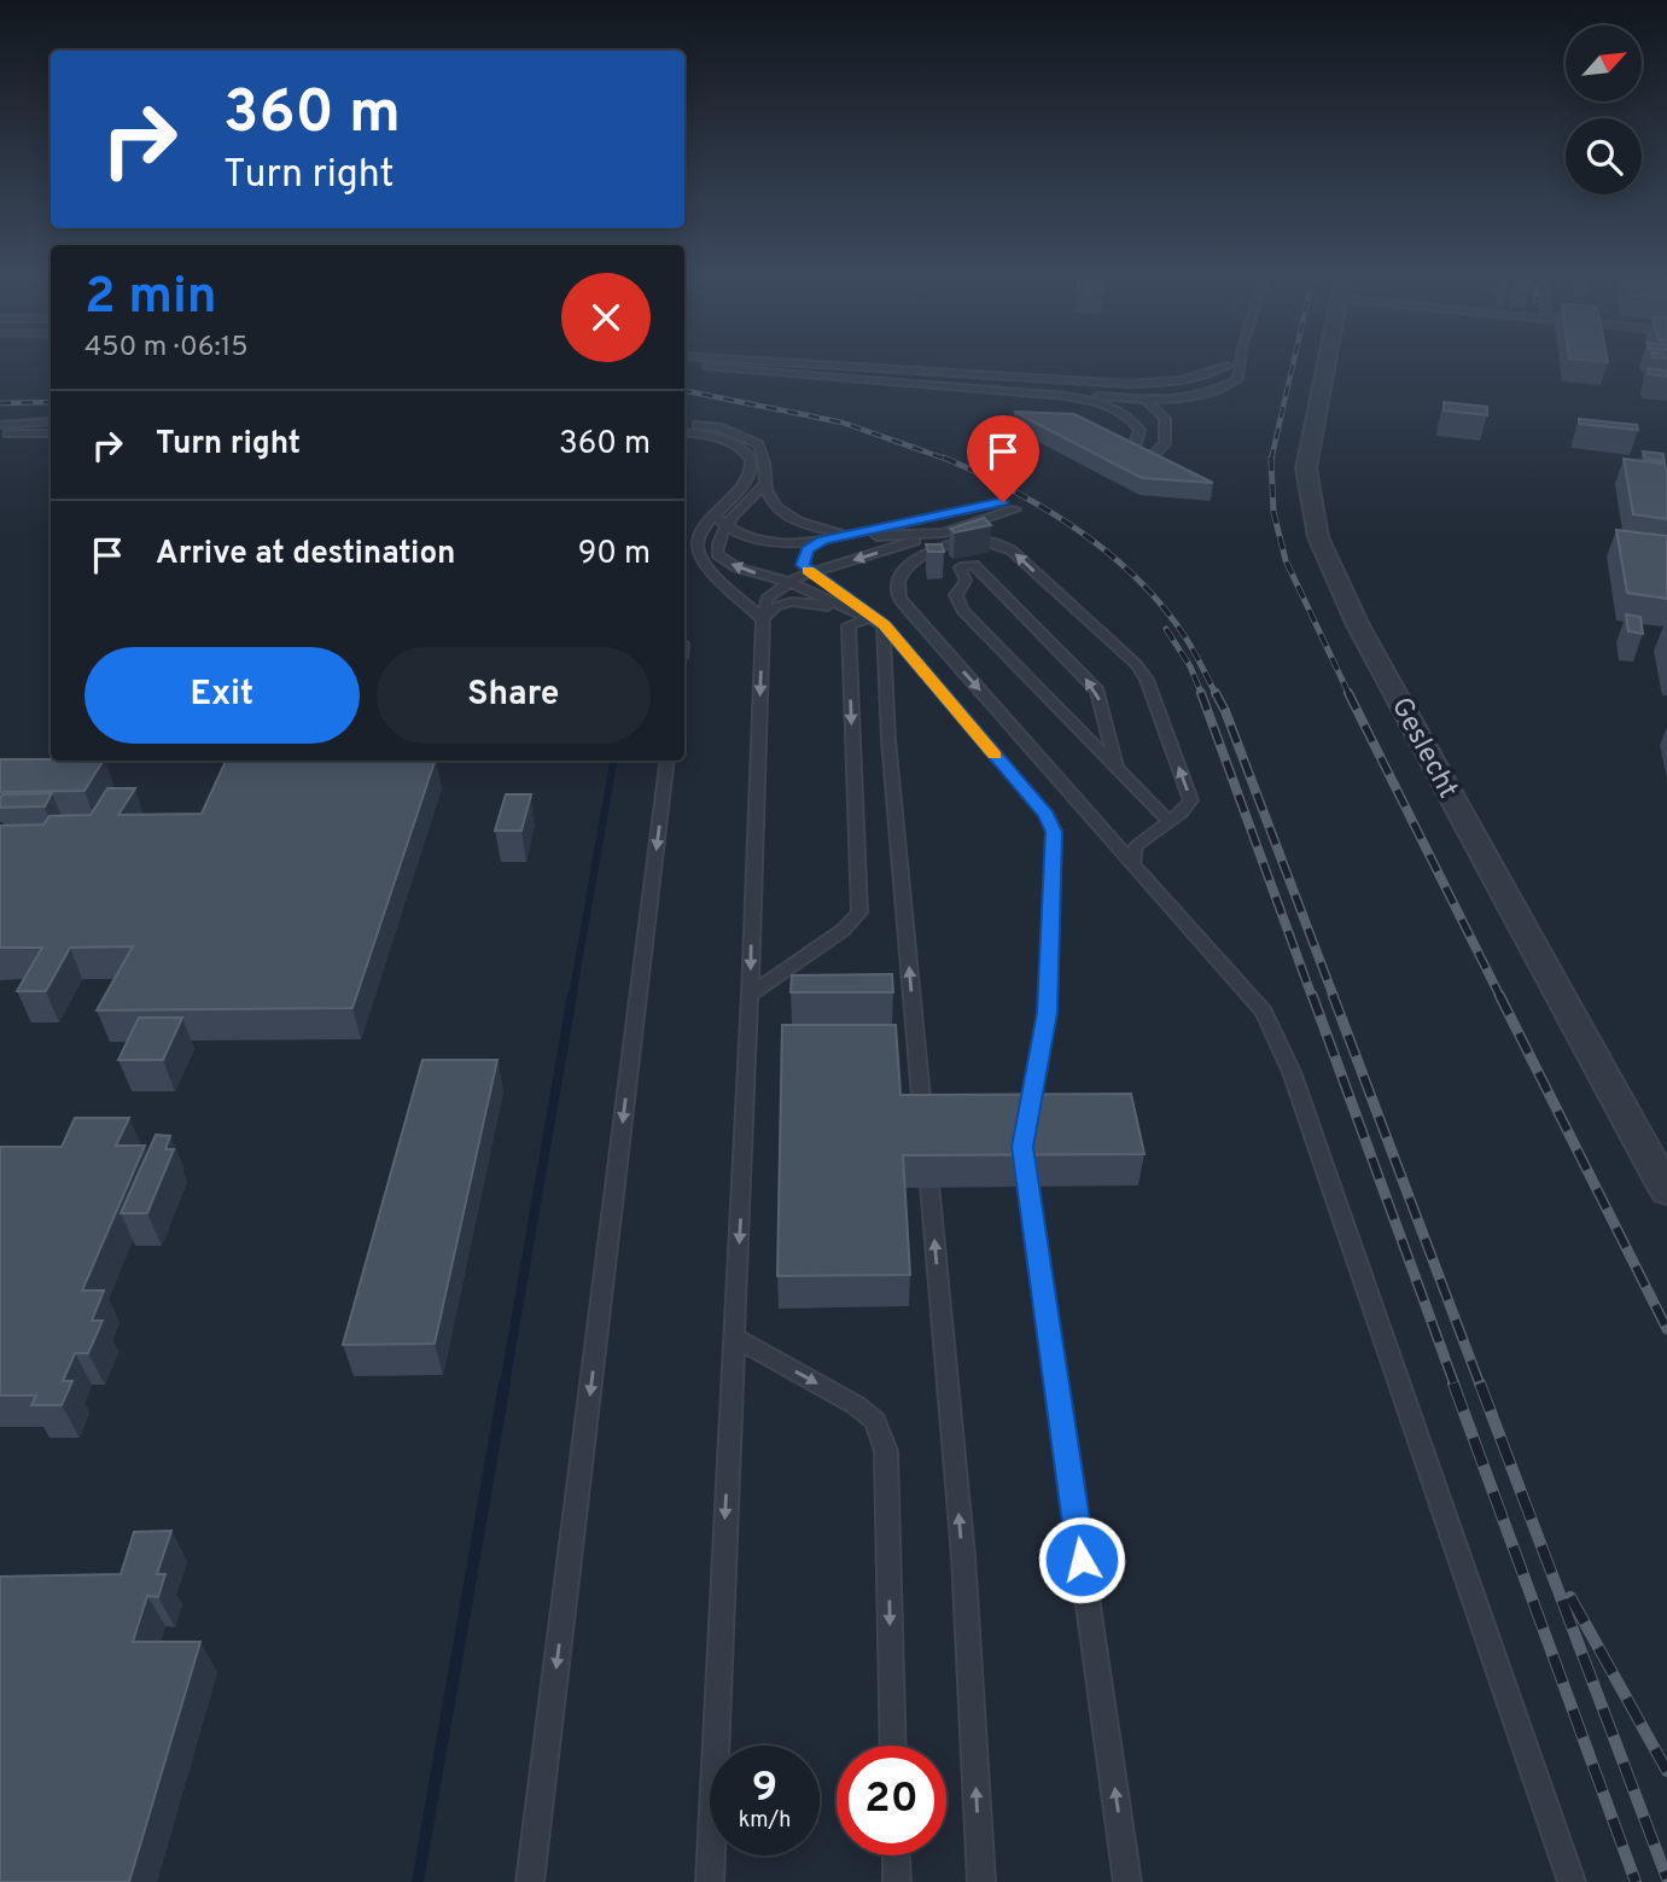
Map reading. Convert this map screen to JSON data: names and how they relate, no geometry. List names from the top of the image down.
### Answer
{
  "streets": {
    "street": ["Geslecht"]
  },
  "north": "top right",
  "page": {
    "turn": ["360 m", "Turn right"],
    "heading": ["2 min", "450 m · 06:15"],
    "list": [
      {
        "name": "Turn right",
        "value": "360 m"
      },
      {
        "name": "Arrive at destination",
        "value": "90 m"
      }
    ],
    "buttons": ["Exit", "Share"],
    "speed": "9 km/h",
    "limit": "20"
  }
}
